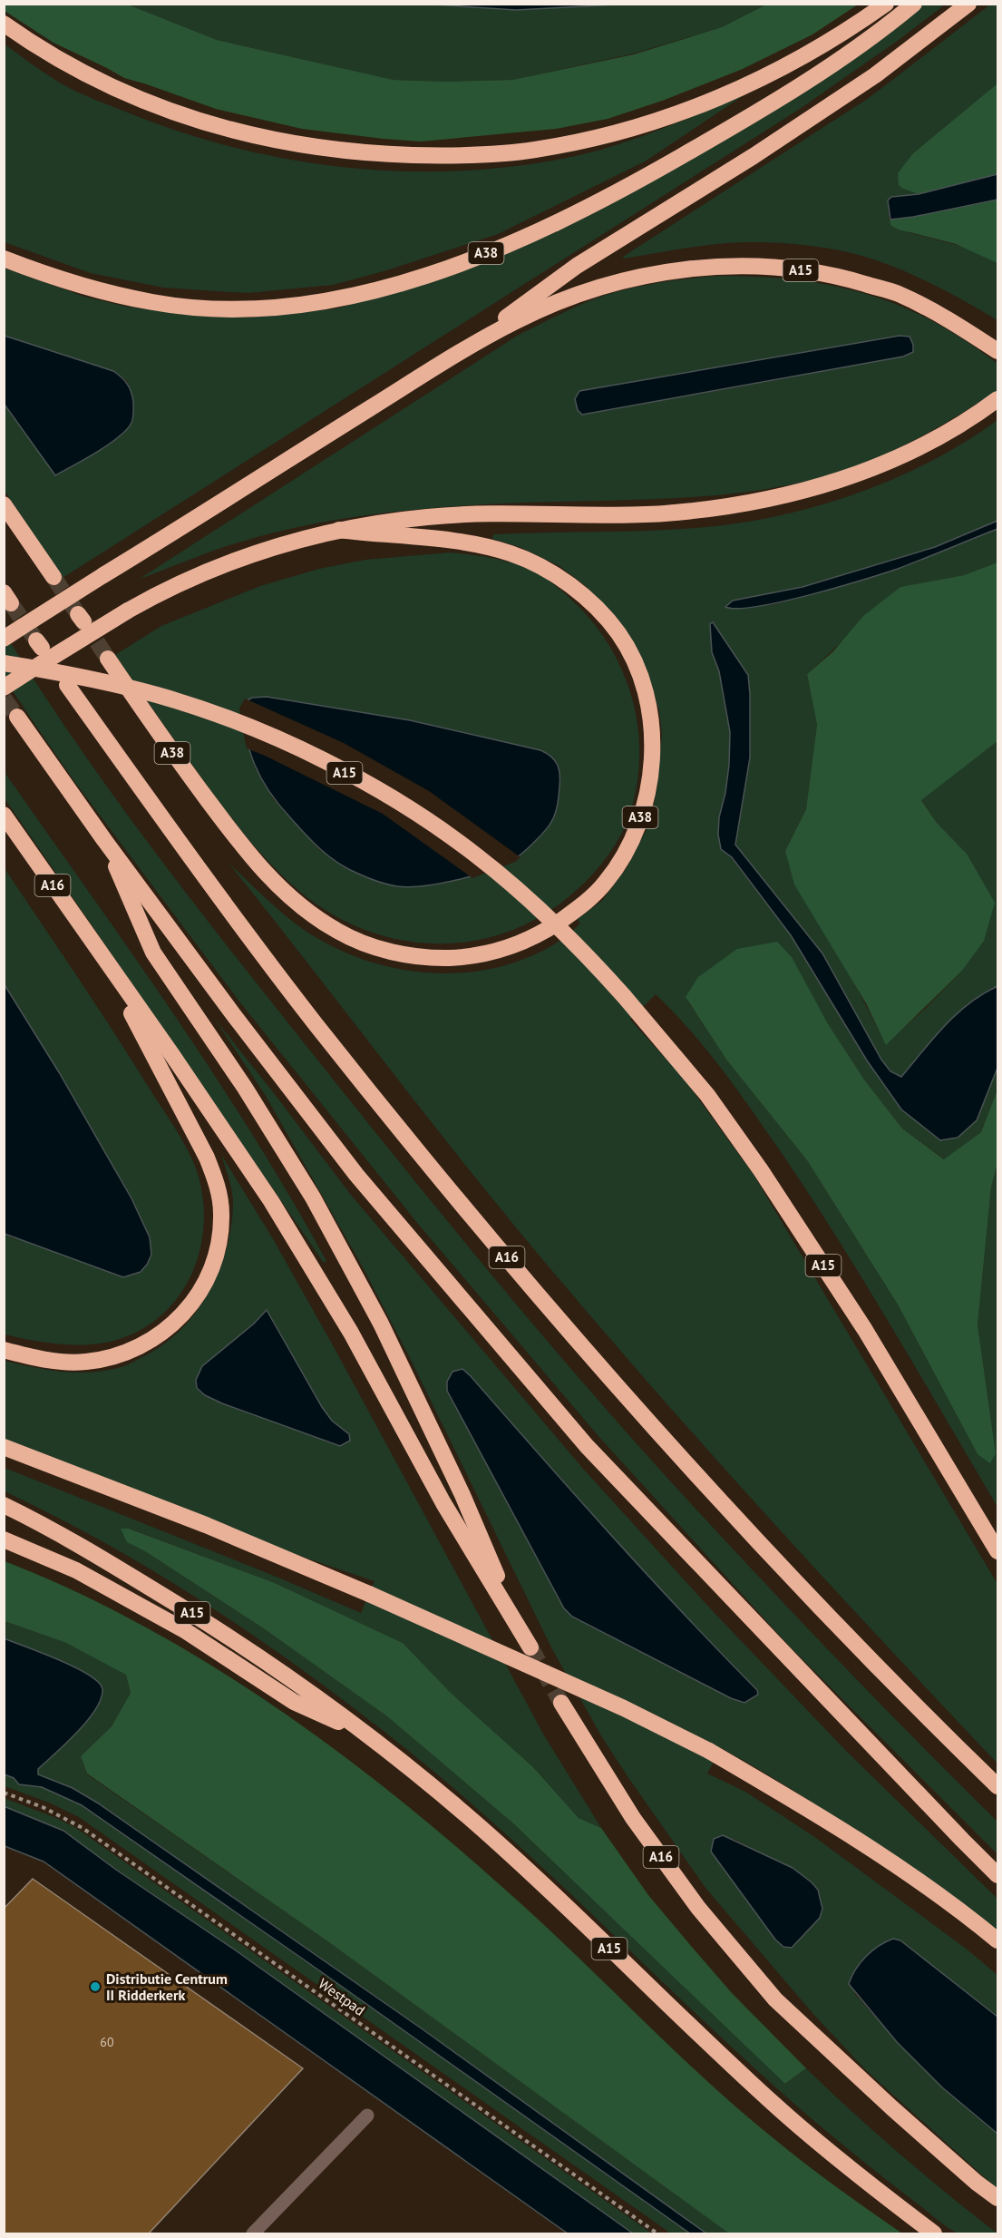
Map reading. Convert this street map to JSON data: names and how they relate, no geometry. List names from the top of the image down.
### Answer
{
  "streets": {
    "highway": ["A38", "A15", "A16"],
    "path": ["Westpad"]
  },
  "places": ["Distributie Centrum II Ridderkerk"],
  "house_numbers": ["60"]
}
